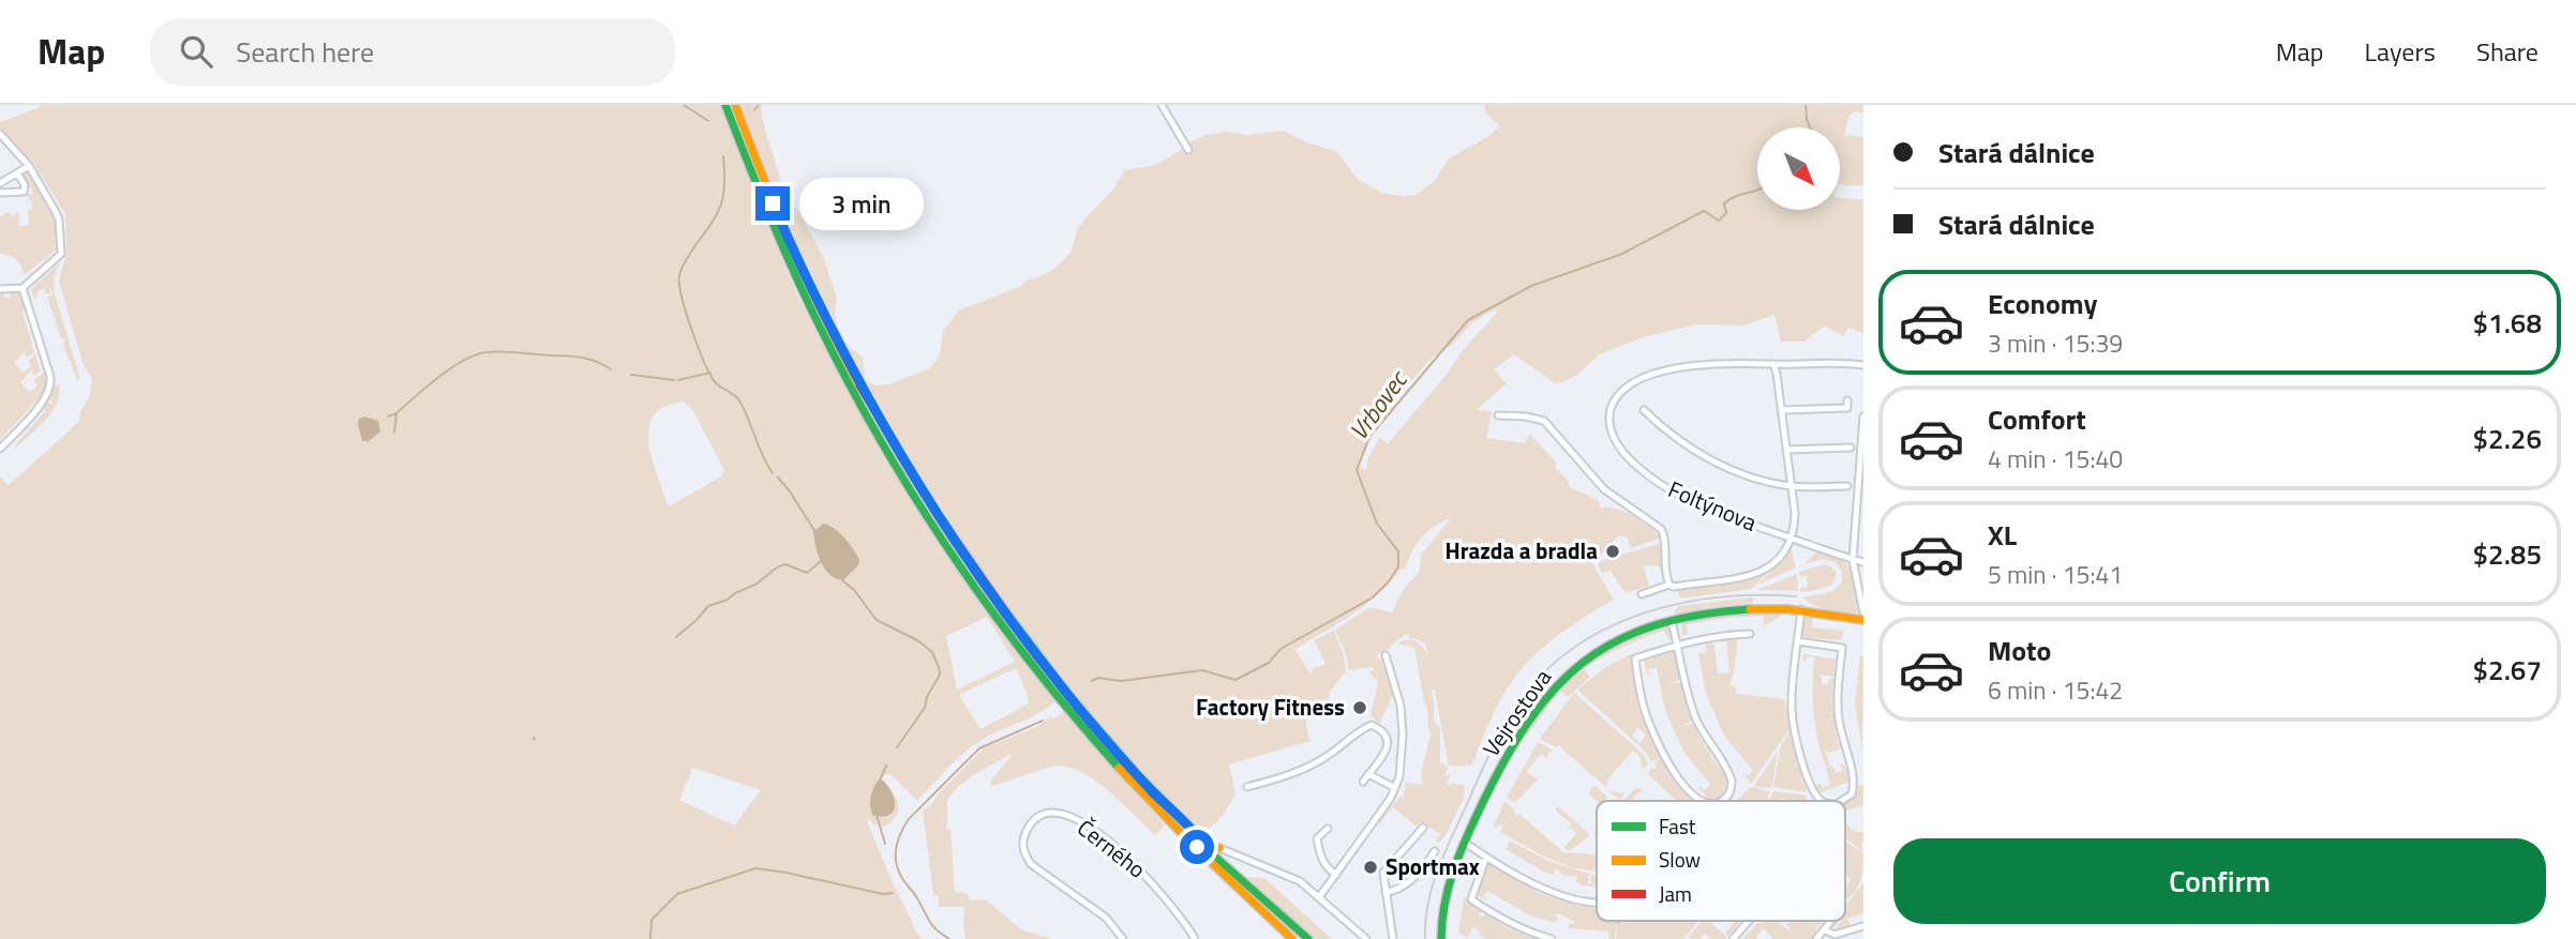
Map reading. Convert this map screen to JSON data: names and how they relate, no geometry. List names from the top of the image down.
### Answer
{
  "streets": {
    "main road": ["Vejrostova"],
    "street": ["Foltýnova", "Černého"]
  },
  "water": ["Vrbovec"],
  "places": ["Hrazda a bradla", "Factory Fitness", "Sportmax"],
  "legend": ["Fast", "Slow", "Jam"],
  "north": "bottom right",
  "page": {
    "header": "Map",
    "search": "Search here",
    "nav": ["Map", "Layers", "Share"],
    "banner": ["Stará dálnice", "Stará dálnice"],
    "bubble": "3 min",
    "list": [
      {
        "name": "Economy",
        "note": "3 min · 15:39",
        "value": "$1.68"
      },
      {
        "name": "Comfort",
        "note": "4 min · 15:40",
        "value": "$2.26"
      },
      {
        "name": "XL",
        "note": "5 min · 15:41",
        "value": "$2.85"
      },
      {
        "name": "Moto",
        "note": "6 min · 15:42",
        "value": "$2.67"
      }
    ],
    "buttons": "Confirm"
  }
}
